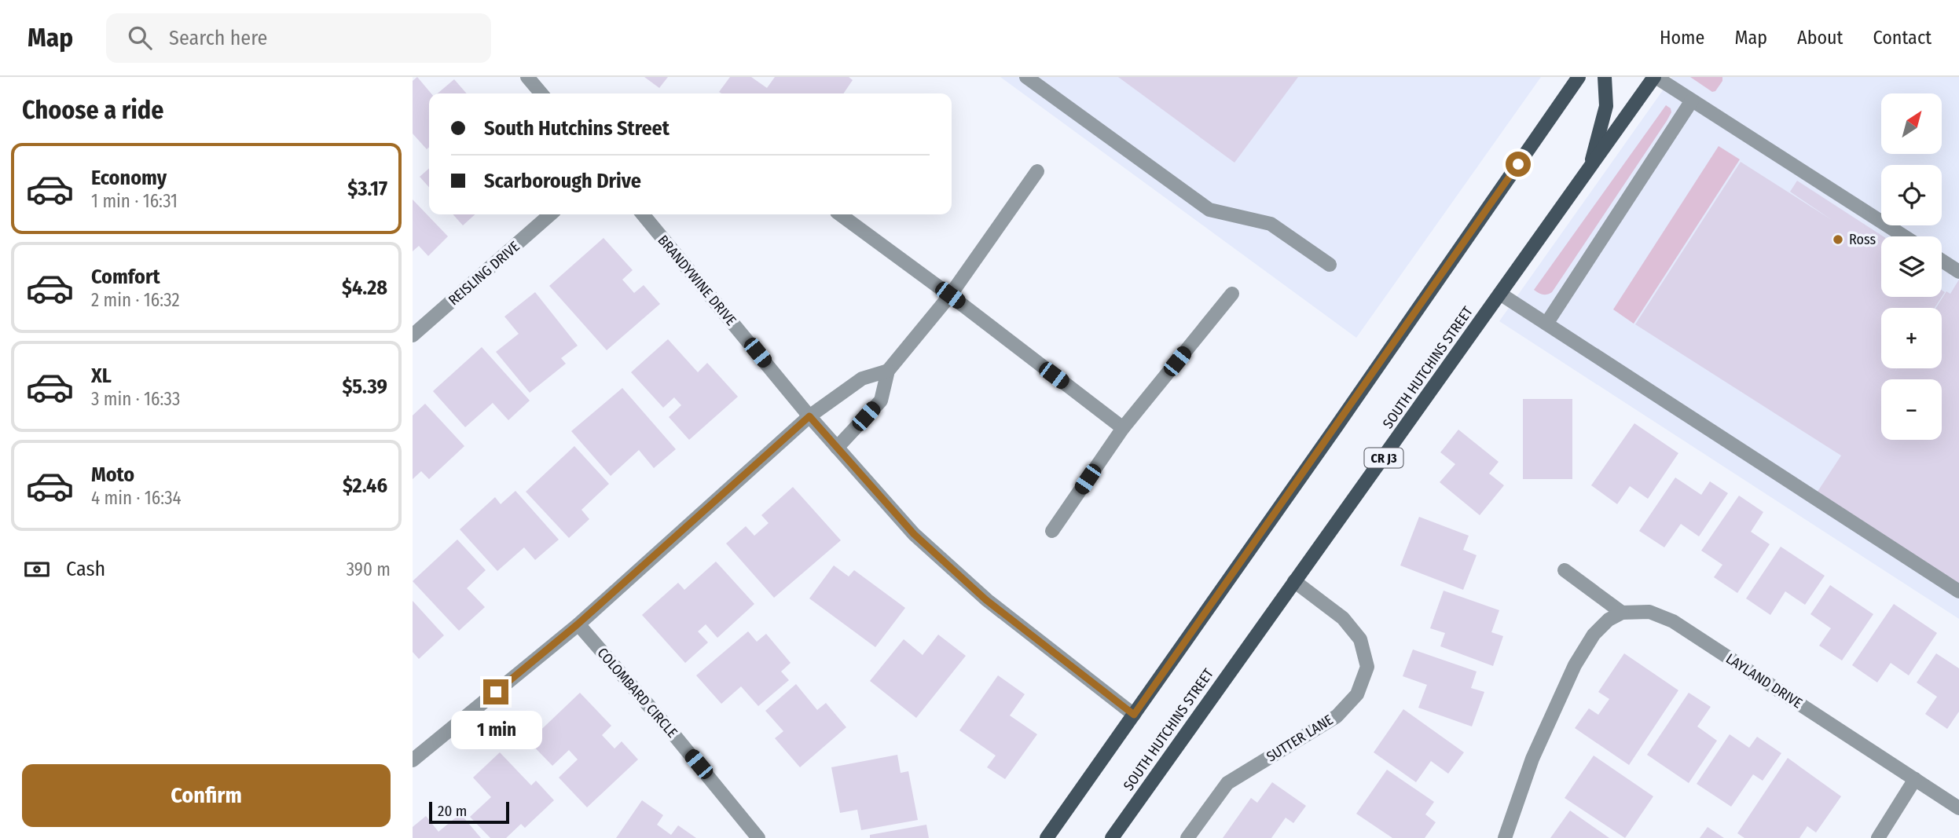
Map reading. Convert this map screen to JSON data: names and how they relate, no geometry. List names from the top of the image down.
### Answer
{
  "streets": {
    "main road": ["SOUTH HUTCHINS STREET", "CR J3"],
    "street": [
      "REISLING DRIVE",
      "BRANDYWINE DRIVE",
      "LAYLAND DRIVE",
      "COLOMBARD CIRCLE",
      "SUTTER LANE"
    ]
  },
  "crossings": [
    ["SOUTH HUTCHINS STREET", "SUTTER LANE"]
  ],
  "places": ["Ross"],
  "scale_bar": "20 m",
  "north": "top right",
  "page": {
    "header": "Map",
    "search": "Search here",
    "nav": [
      "Home",
      "Map",
      "About",
      "Contact"
    ],
    "heading": "Choose a ride",
    "map_buttons": ["+", "−"],
    "banner": ["South Hutchins Street", "Scarborough Drive"],
    "list": [
      {
        "name": "Economy",
        "note": "1 min · 16:31",
        "value": "$3.17"
      },
      {
        "name": "Comfort",
        "note": "2 min · 16:32",
        "value": "$4.28"
      },
      {
        "name": "XL",
        "note": "3 min · 16:33",
        "value": "$5.39"
      },
      {
        "name": "Moto",
        "note": "4 min · 16:34",
        "value": "$2.46"
      }
    ],
    "pay": ["Cash", "390 m"],
    "bubble": "1 min",
    "buttons": "Confirm",
    "scale": "20 m"
  }
}
